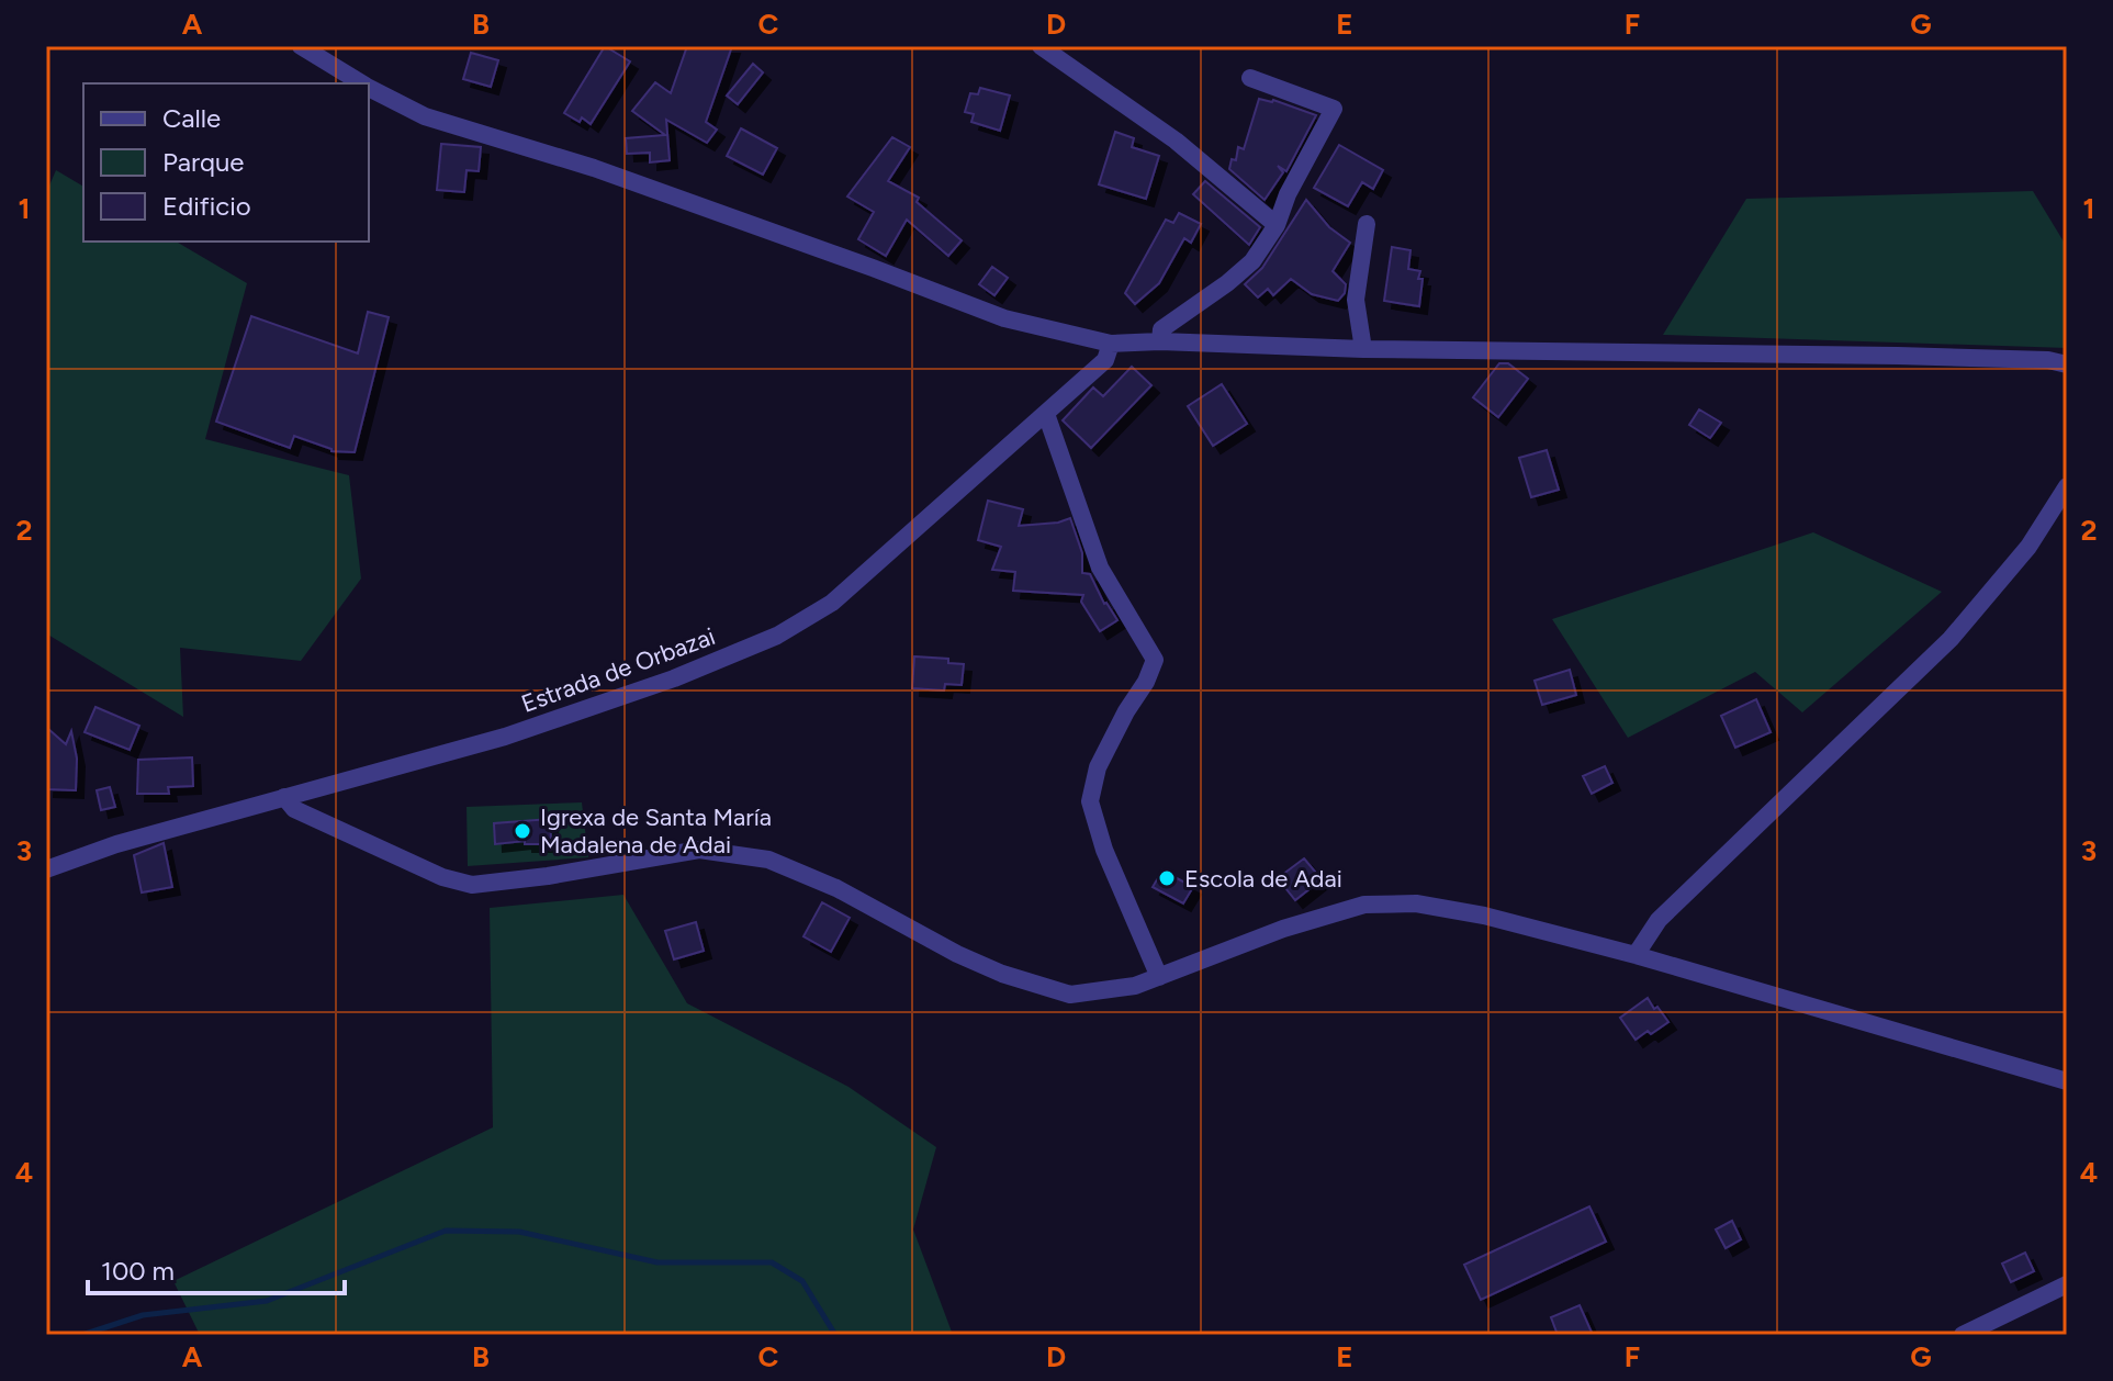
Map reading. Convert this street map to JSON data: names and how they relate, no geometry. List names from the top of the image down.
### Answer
{
  "streets": {
    "street": ["Estrada de Orbazai"]
  },
  "places": ["Igrexa de Santa María Madalena de Adai", "Escola de Adai"],
  "legend": ["Calle", "Parque", "Edificio"],
  "scale_bar": "100 m",
  "grid": {
    "columns": [
      "A",
      "B",
      "C",
      "D",
      "E",
      "F",
      "G"
    ],
    "rows": [
      "1",
      "2",
      "3",
      "4"
    ]
  }
}
